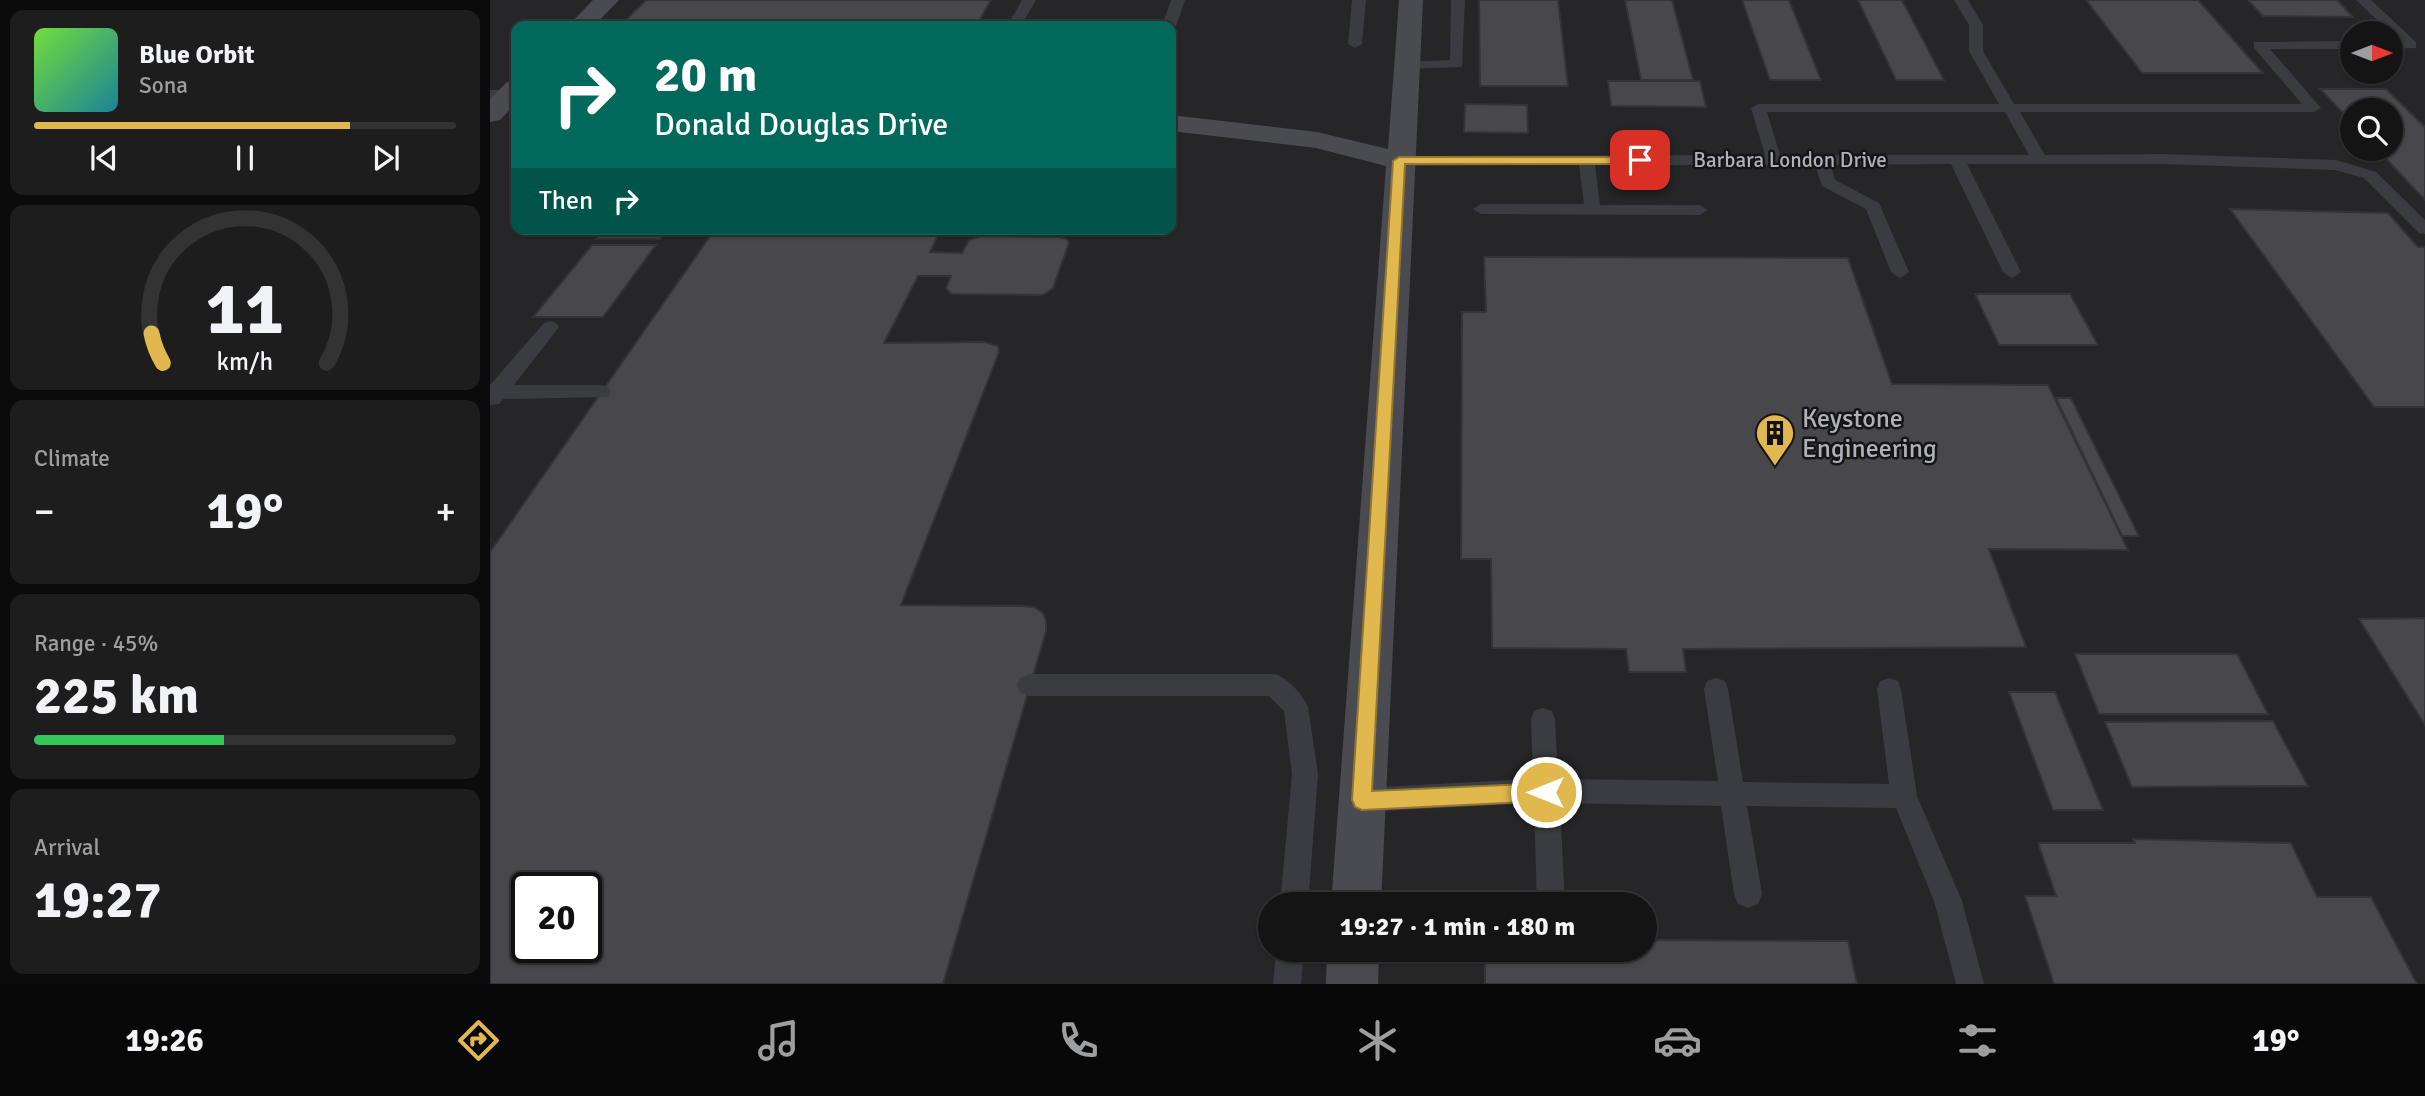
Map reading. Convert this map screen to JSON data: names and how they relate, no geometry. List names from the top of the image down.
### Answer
{
  "streets": {
    "street": ["Barbara London Drive"]
  },
  "places": {
    "building": ["Keystone Engineering"]
  },
  "north": "right",
  "page": {
    "turn": ["20 m", "Donald Douglas Drive"],
    "song": ["Blue Orbit", "Sona"],
    "then": "Then",
    "tile": [
      "Climate",
      ["Range · 45%", "225 km"],
      ["Arrival", "19:27"]
    ],
    "heat": ["−", "19°", "+"],
    "limit": "20",
    "trip": "19:27 · 1 min · 180 m",
    "tabs": ["19:26", "19°"],
    "gauge": ["11", "km/h"]
  }
}
